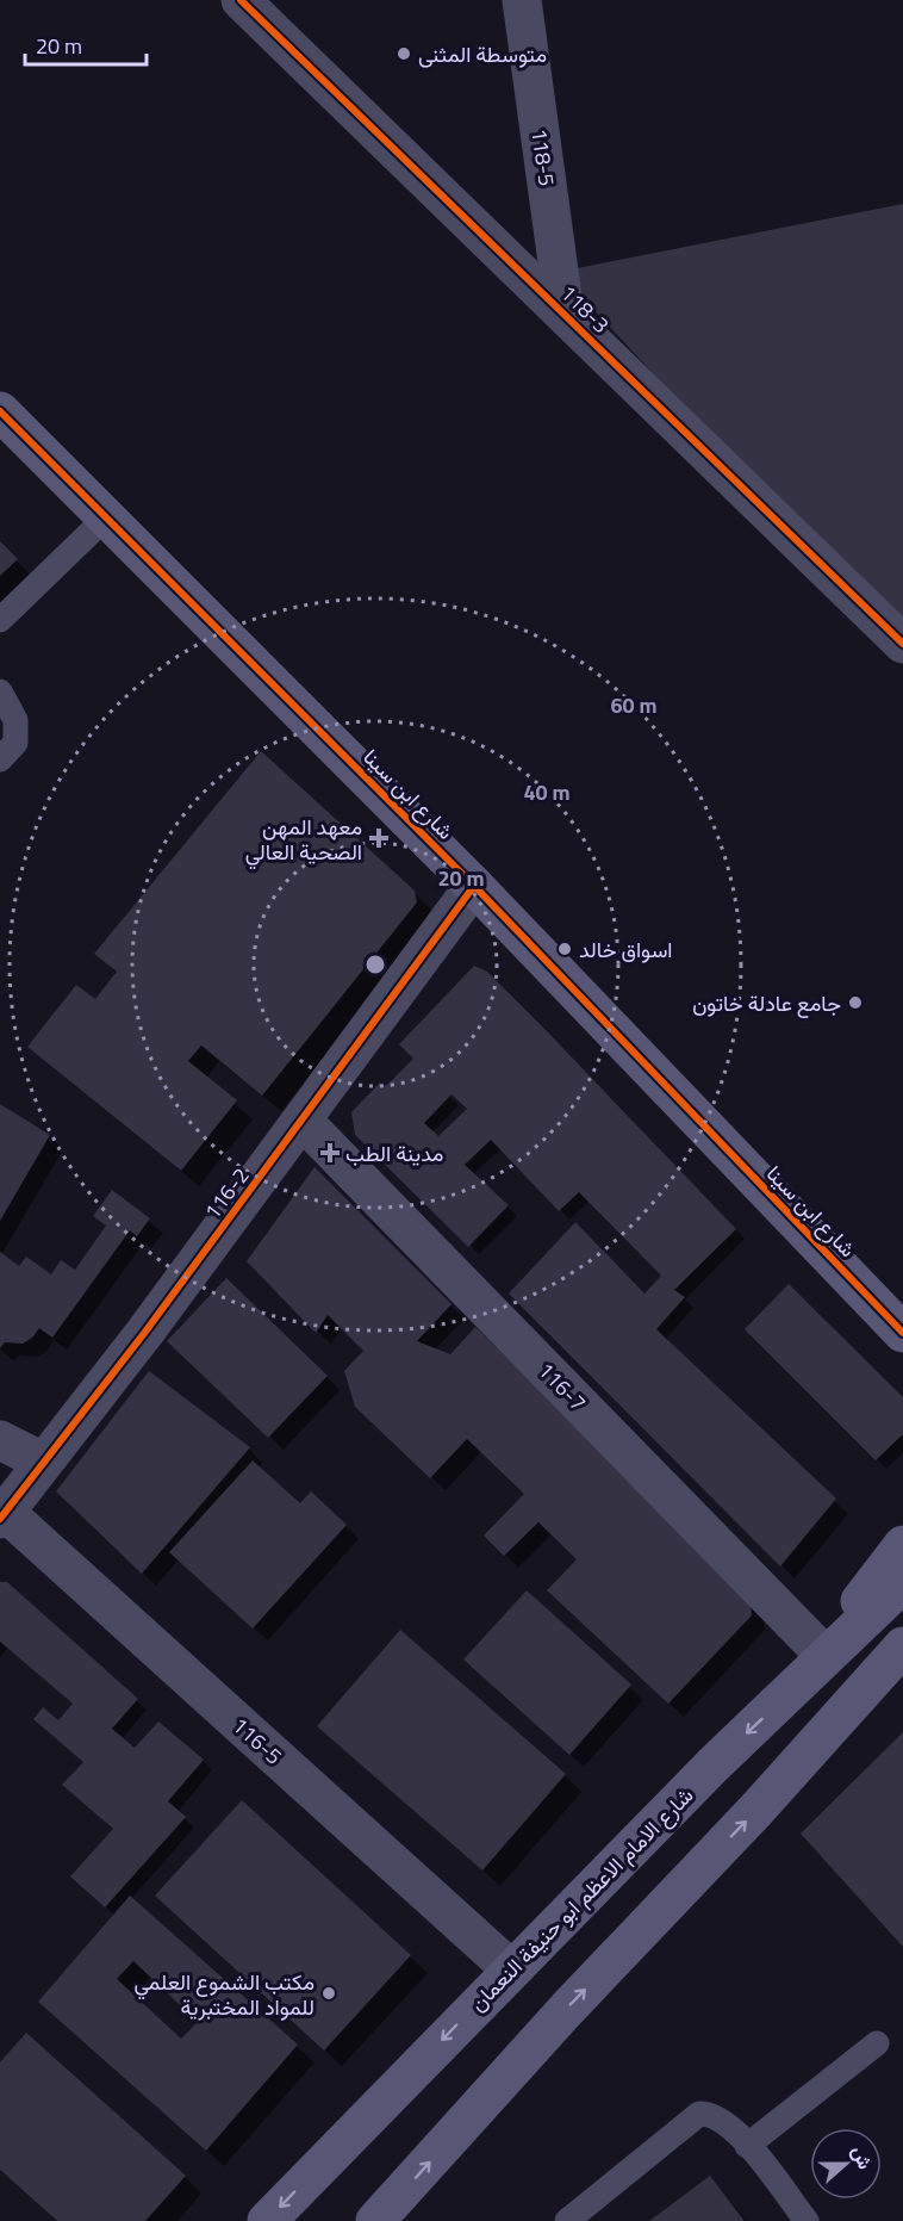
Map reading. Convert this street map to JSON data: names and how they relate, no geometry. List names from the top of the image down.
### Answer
{
  "streets": {
    "main road": ["شارع ابن سينا", "شارع الامام الاعظم ابو حنيفة النعمان"],
    "street": [
      "118-5",
      "118-3",
      "116-2",
      "116-7",
      "116-5"
    ]
  },
  "crossings": [
    ["118-5", "118-3"],
    ["شارع ابن سينا", "116-2"],
    ["116-2", "116-7"],
    ["116-2", "116-5"],
    ["116-7", "شارع الامام الاعظم ابو حنيفة النعمان"],
    ["116-5", "شارع الامام الاعظم ابو حنيفة النعمان"]
  ],
  "places": {
    "other": [
      "متوسطة المثنى",
      "اسواق خالد",
      "جامع عادلة خاتون",
      "مكتب الشموع العلمي للمواد المختبرية"
    ],
    "health": ["معهد المهن الصحية العالي", "مدينة الطب"]
  },
  "scale_bar": "20 m",
  "north": "right",
  "rings": ["60 m", "40 m", "20 m"]
}
